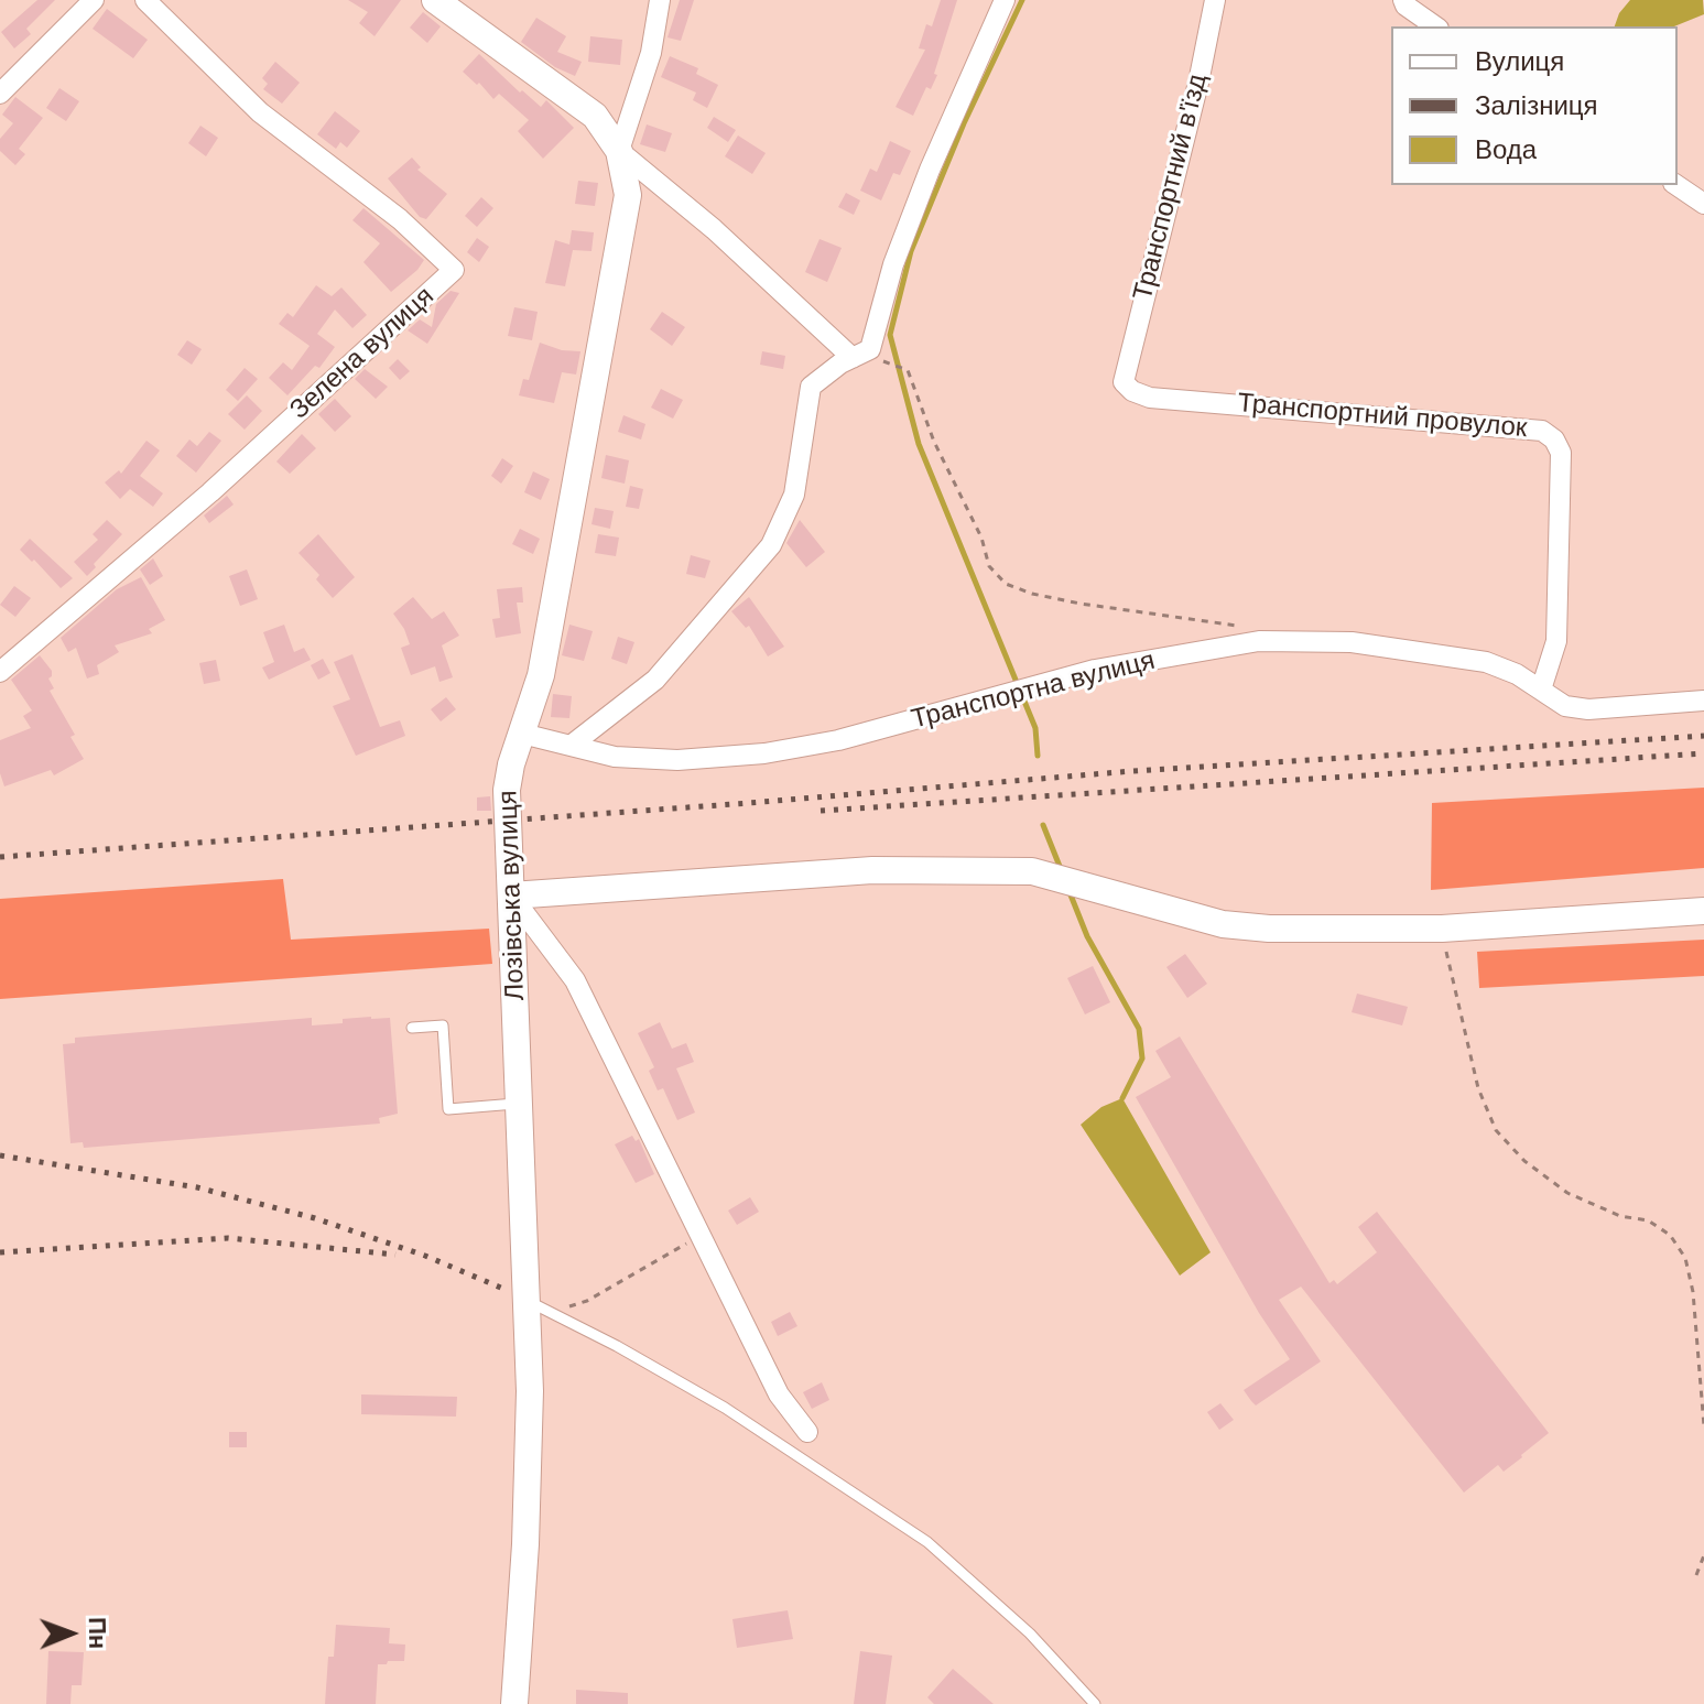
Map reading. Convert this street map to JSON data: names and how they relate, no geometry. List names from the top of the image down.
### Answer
{
  "streets": {
    "main road": ["Лозівська вулиця"],
    "street": [
      "Транспортний в'їзд",
      "Зелена вулиця",
      "Транспортний провулок",
      "Транспортна вулиця"
    ]
  },
  "crossings": [
    ["Транспортний в'їзд", "Транспортний провулок"],
    ["Транспортний провулок", "Транспортна вулиця"],
    ["Транспортна вулиця", "Лозівська вулиця"]
  ],
  "legend": ["Вулиця", "Залізниця", "Вода"],
  "north": "right"
}
